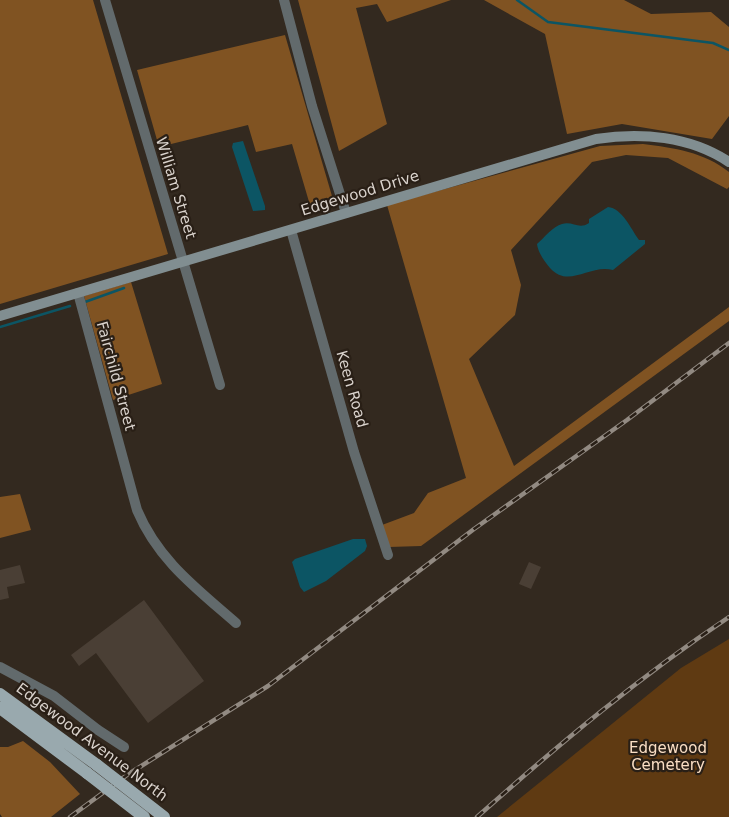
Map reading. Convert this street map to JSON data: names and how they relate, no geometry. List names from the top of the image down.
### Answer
{
  "streets": {
    "main road": ["Edgewood Avenue North"],
    "street": [
      "William Street",
      "Edgewood Drive",
      "Fairchild Street",
      "Keen Road"
    ]
  },
  "crossings": [
    ["William Street", "Edgewood Drive"],
    ["Edgewood Drive", "Fairchild Street"],
    ["Edgewood Drive", "Keen Road"]
  ],
  "parks": ["Edgewood Cemetery"]
}
